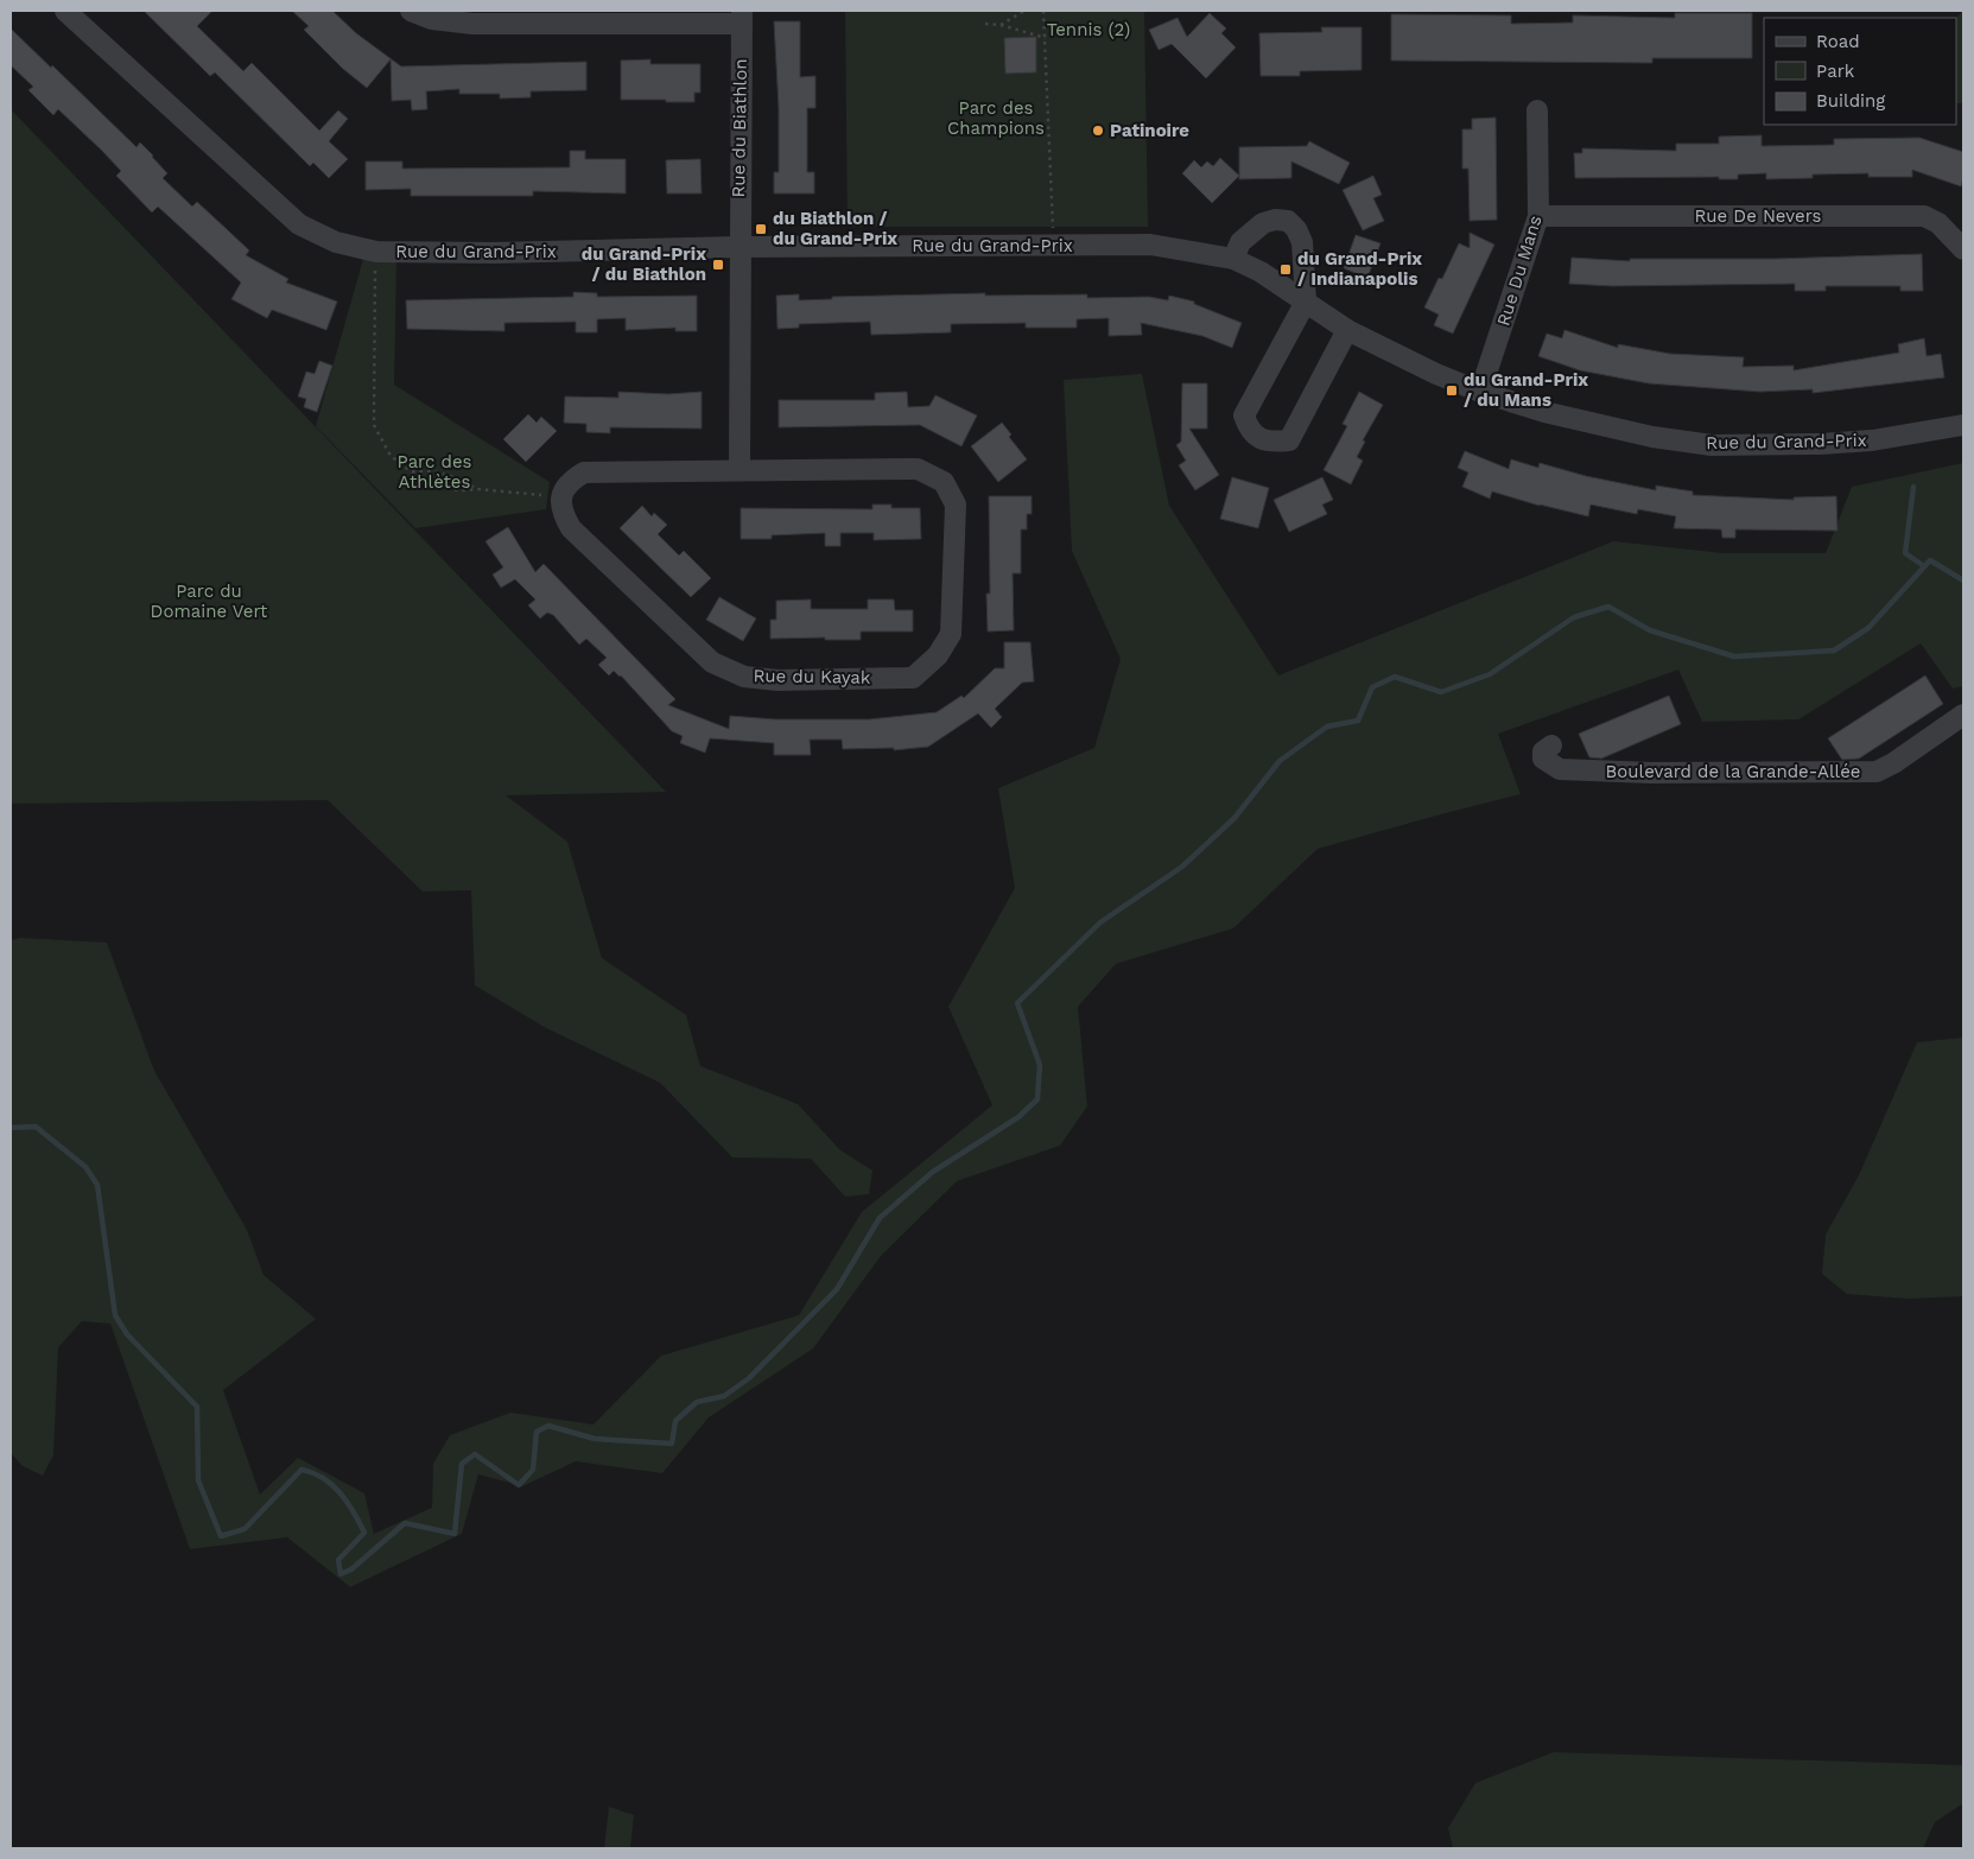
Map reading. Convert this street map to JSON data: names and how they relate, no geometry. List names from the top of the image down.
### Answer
{
  "streets": {
    "street": [
      "Rue du Biathlon",
      "Rue De Nevers",
      "Rue du Grand-Prix",
      "Rue Du Mans",
      "Rue du Kayak",
      "Boulevard de la Grande-Allée"
    ]
  },
  "crossings": [
    ["Rue du Biathlon", "Rue du Grand-Prix"],
    ["Rue De Nevers", "Rue Du Mans"],
    ["Rue du Grand-Prix", "Rue Du Mans"]
  ],
  "parks": [
    "Tennis (2)",
    "Parc des Champions",
    "Parc des Athlètes",
    "Parc du Domaine Vert"
  ],
  "places": {
    "other": ["Patinoire"],
    "transit": [
      "du Biathlon / du Grand-Prix",
      "du Grand-Prix / du Biathlon",
      "du Grand-Prix / Indianapolis",
      "du Grand-Prix / du Mans"
    ]
  },
  "legend": ["Road", "Park", "Building"]
}
